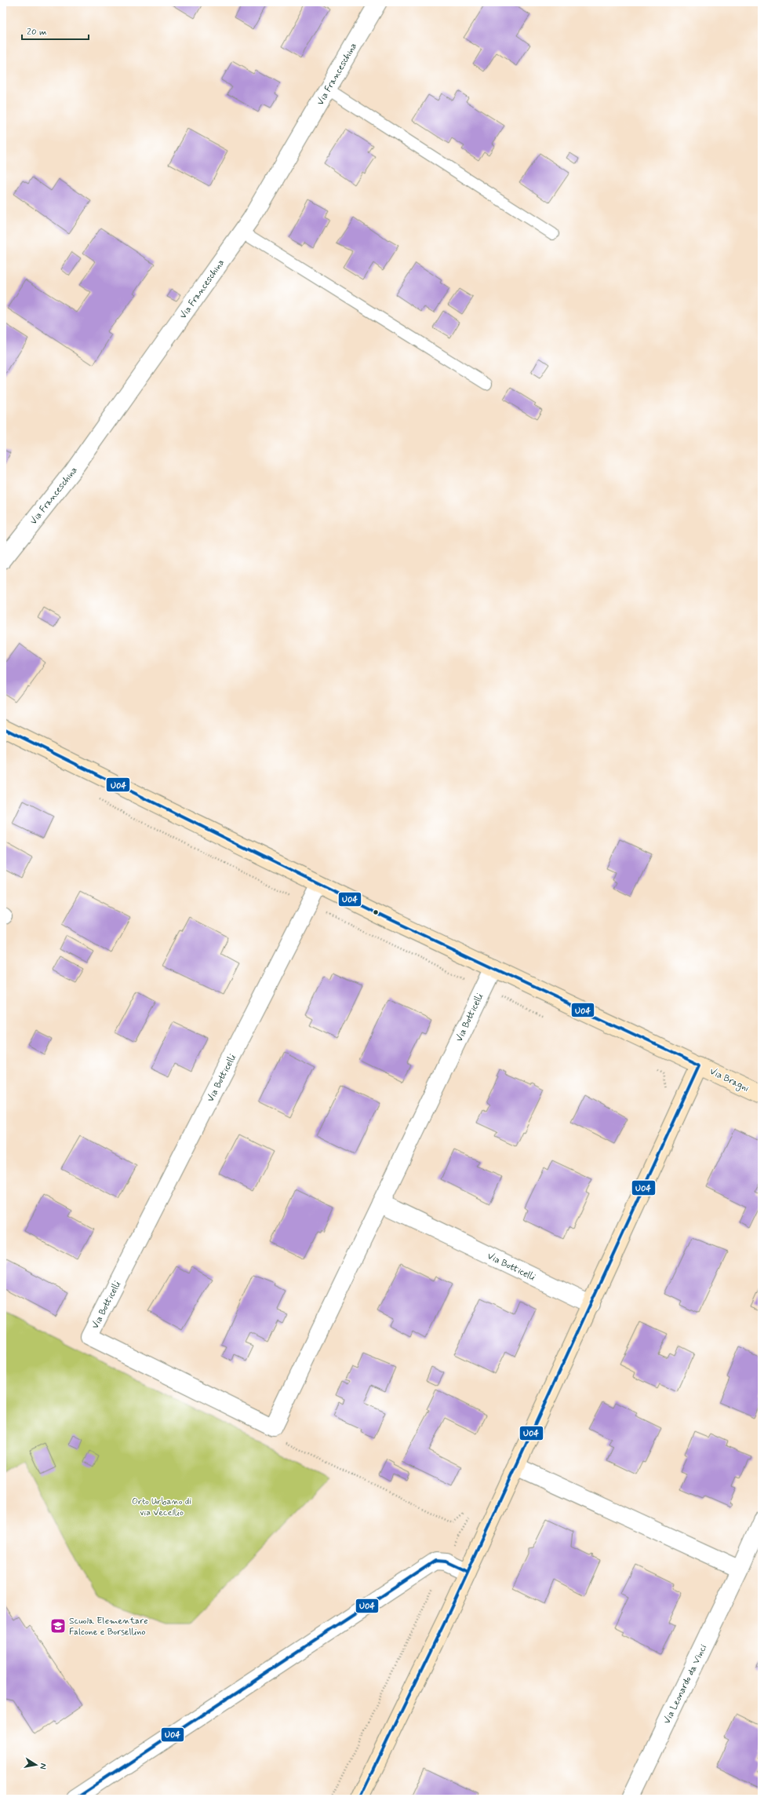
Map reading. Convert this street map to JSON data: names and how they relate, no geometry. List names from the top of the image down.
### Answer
{
  "streets": {
    "street": [
      "Via Franceschina",
      "Via Botticelli",
      "Via Bragni",
      "Via Leonardo da Vinci"
    ]
  },
  "crossings": [
    ["Via Botticelli", "Via Bragni"]
  ],
  "parks": ["Orto Urbano di via Vecellio"],
  "places": {
    "school or university": ["Scuola Elementare Falcone e Borsellino"]
  },
  "lines": ["transit line U04"],
  "scale_bar": "20 m",
  "north": "right"
}
